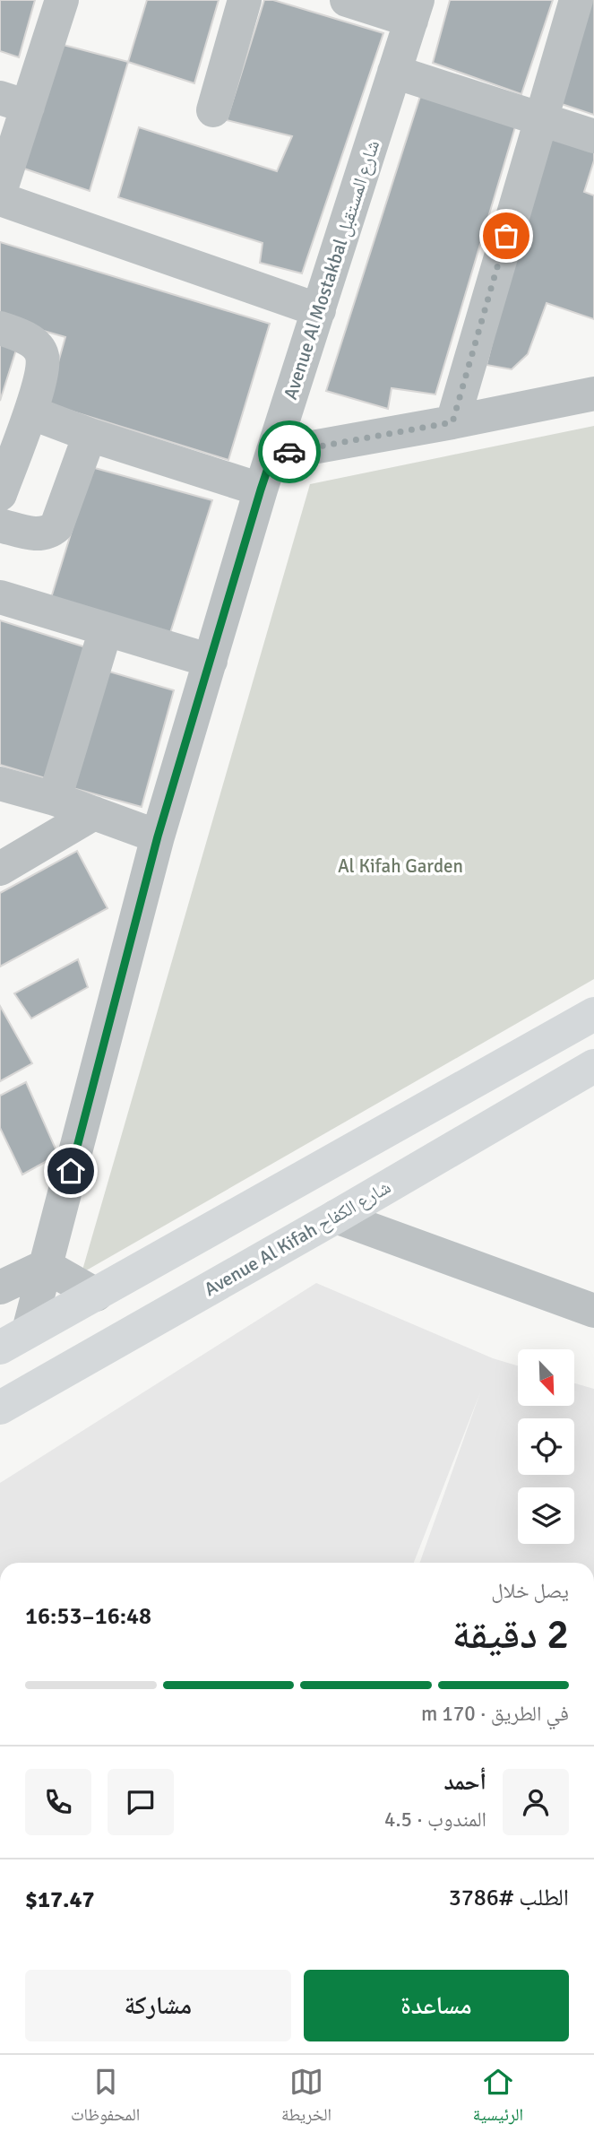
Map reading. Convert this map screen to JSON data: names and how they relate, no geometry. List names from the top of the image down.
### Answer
{
  "streets": {
    "main road": ["Avenue Al Kifah شارع الكفاح"],
    "street": ["Avenue Al Mostakbal شارع المستقبل"]
  },
  "parks": ["Al Kifah Garden"],
  "north": "bottom right",
  "page": {
    "heading": ["2 دقيقة", "يصل خلال", "16:48–16:53"],
    "panel": [
      "أحمد",
      "المندوب · 4.5",
      "الطلب #3786",
      "$17.47"
    ],
    "bar": "في الطريق · 170 m",
    "buttons": ["مساعدة", "مشاركة"],
    "tabs": ["الرئيسية", "الخريطة", "المحفوظات"]
  }
}
